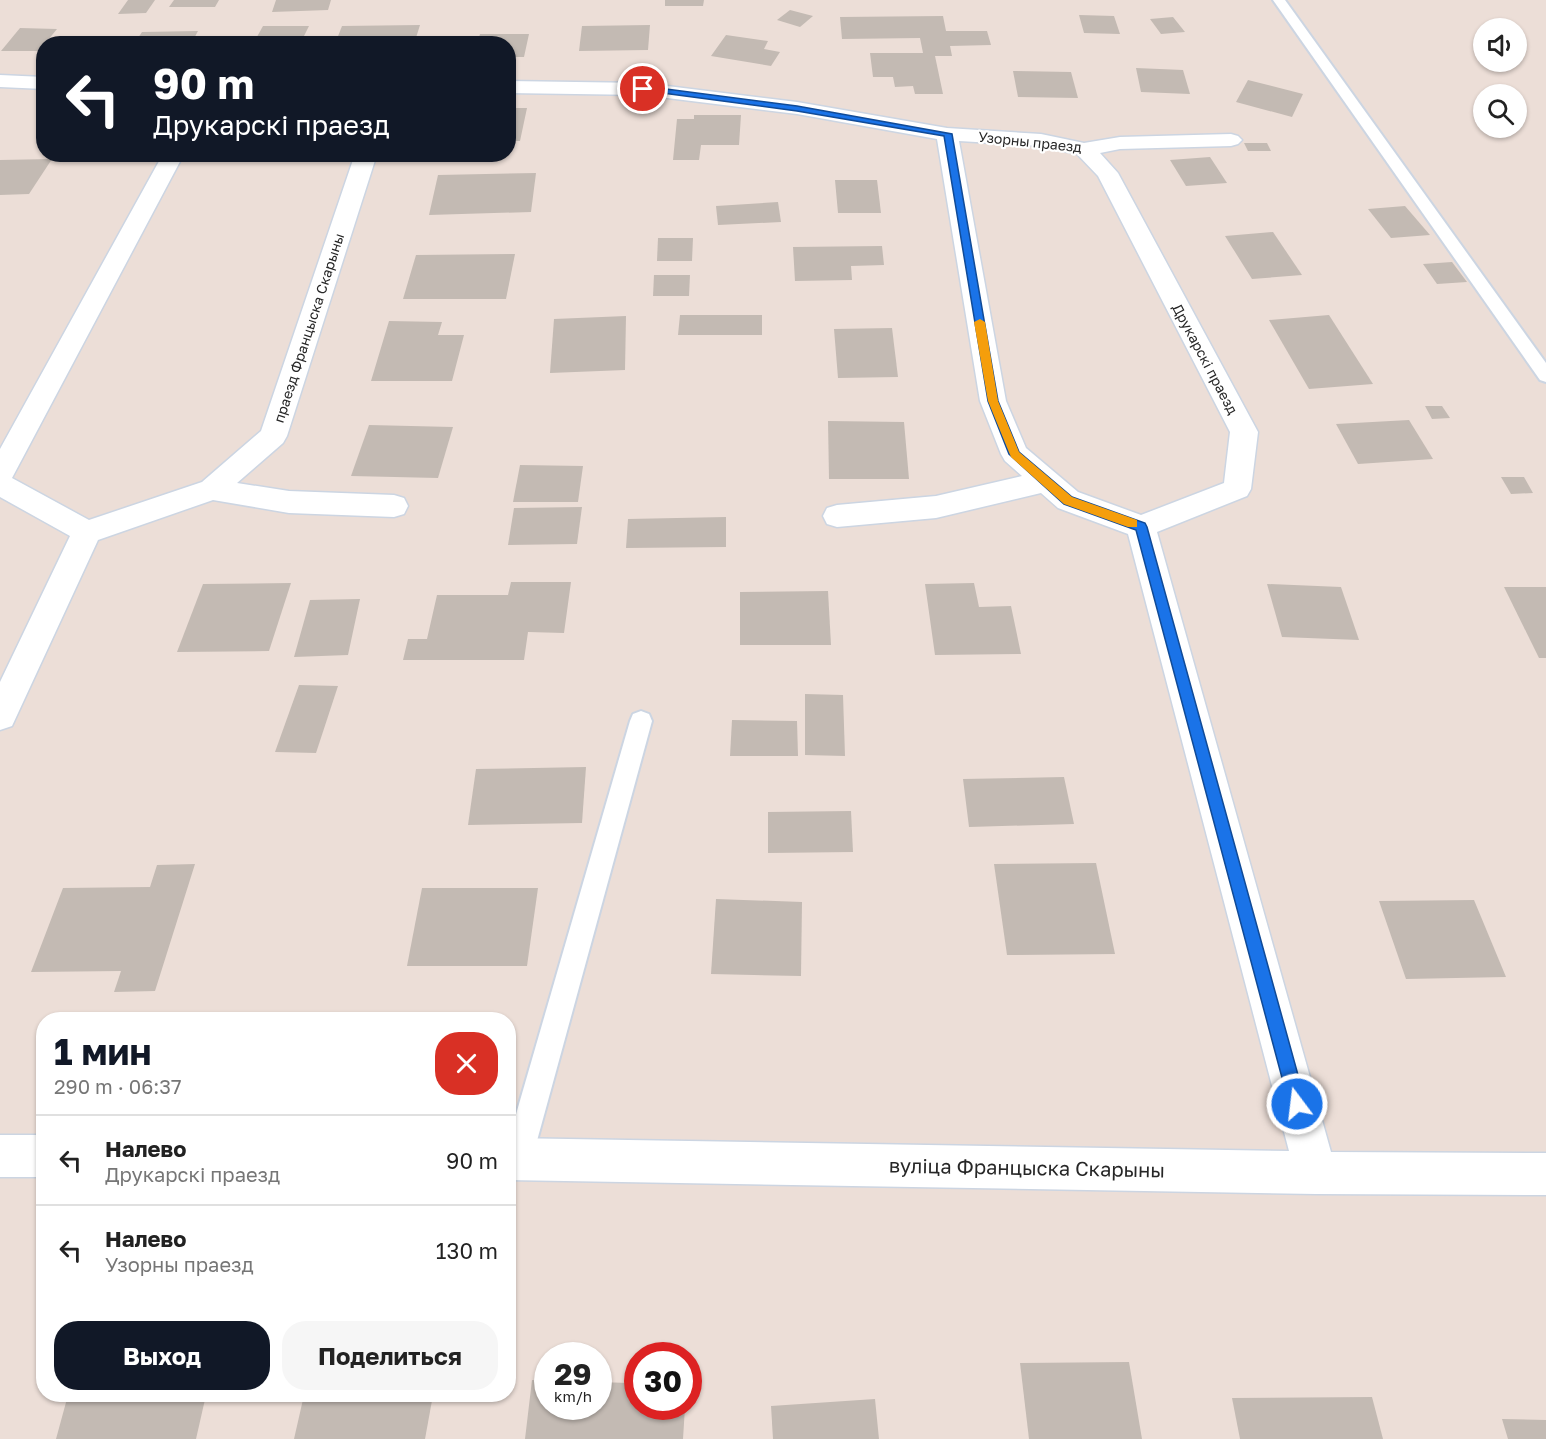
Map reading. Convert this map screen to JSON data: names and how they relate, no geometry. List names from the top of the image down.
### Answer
{
  "streets": {
    "street": [
      "Узорны праезд",
      "праезд Францыска Скарыны",
      "Друкарскі праезд",
      "вуліца Францыска Скарыны"
    ]
  },
  "crossings": [
    ["Узорны праезд", "Друкарскі праезд"]
  ],
  "page": {
    "turn": ["90 m", "Друкарскі праезд"],
    "heading": ["1 мин", "290 m · 06:37"],
    "list": [
      {
        "name": "Налево",
        "note": "Друкарскі праезд",
        "value": "90 m"
      },
      {
        "name": "Налево",
        "note": "Узорны праезд",
        "value": "130 m"
      }
    ],
    "buttons": ["Выход", "Поделиться"],
    "speed": "29 km/h",
    "limit": "30"
  }
}
